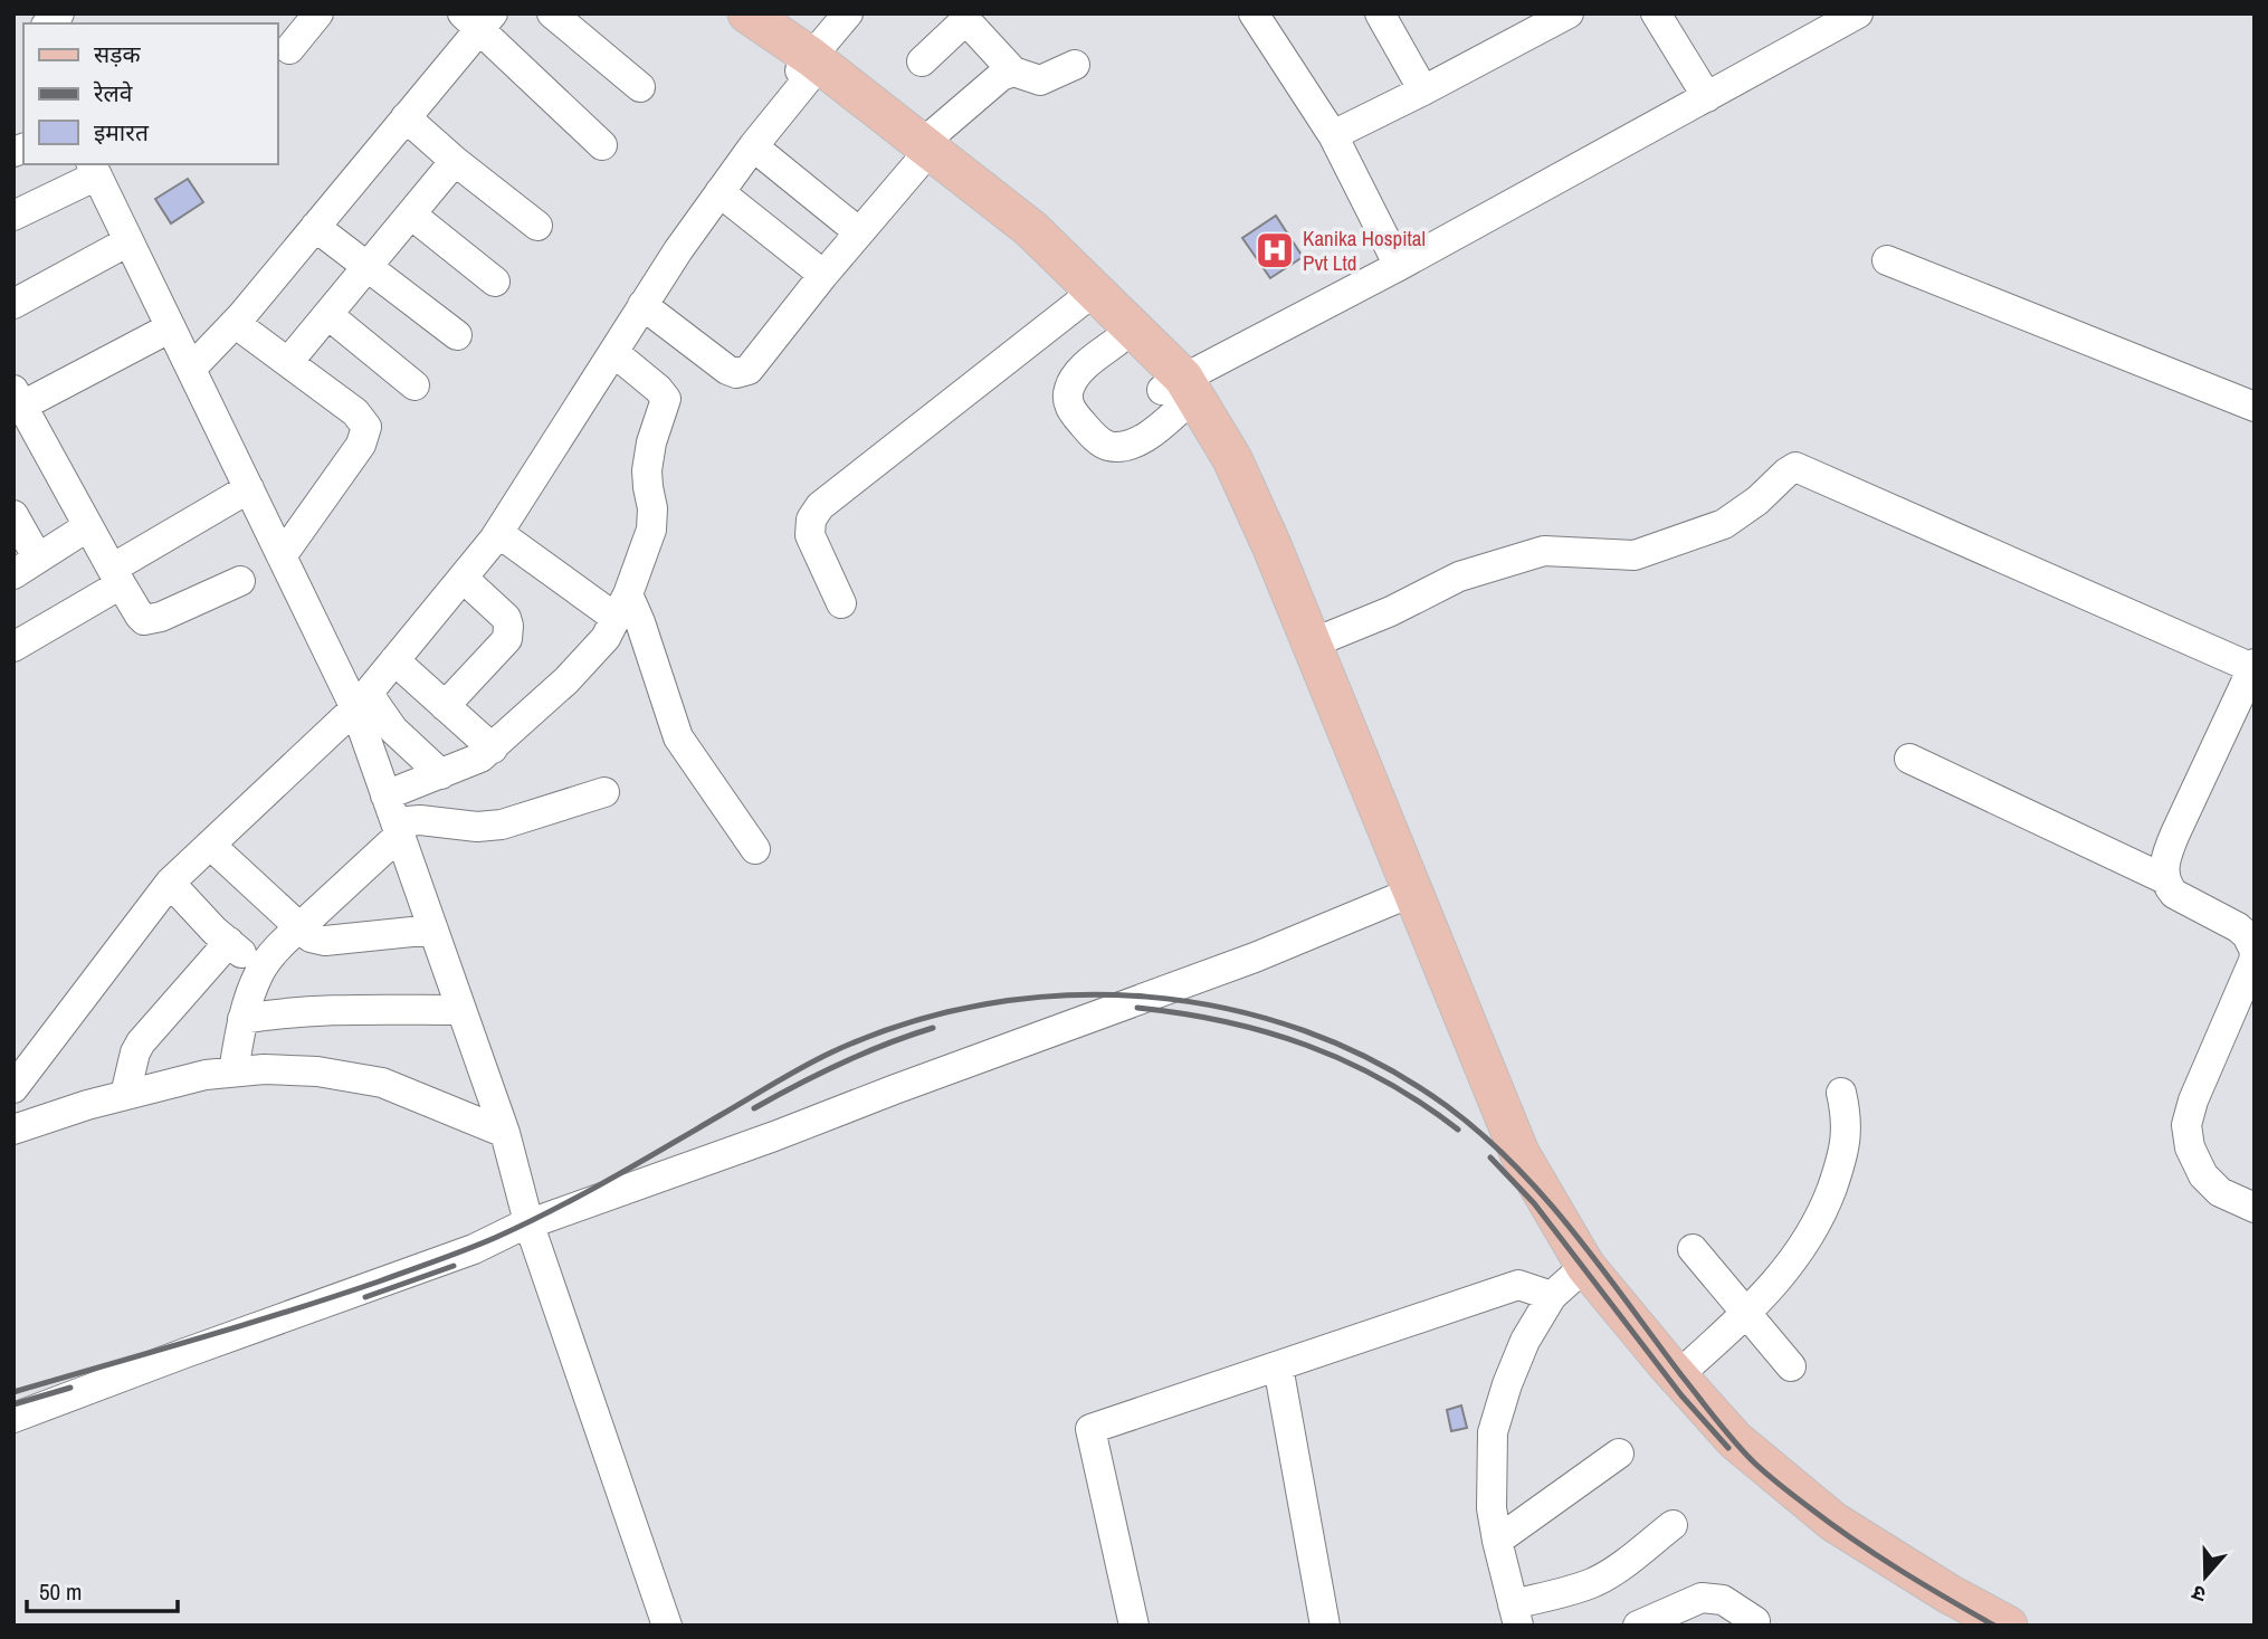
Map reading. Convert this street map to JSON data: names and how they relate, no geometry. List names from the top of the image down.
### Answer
{
  "places": {
    "hospital": ["Kanika Hospital Pvt Ltd"]
  },
  "legend": ["सड़क", "रेलवे", "इमारत"],
  "scale_bar": "50 m",
  "north": "bottom"
}
